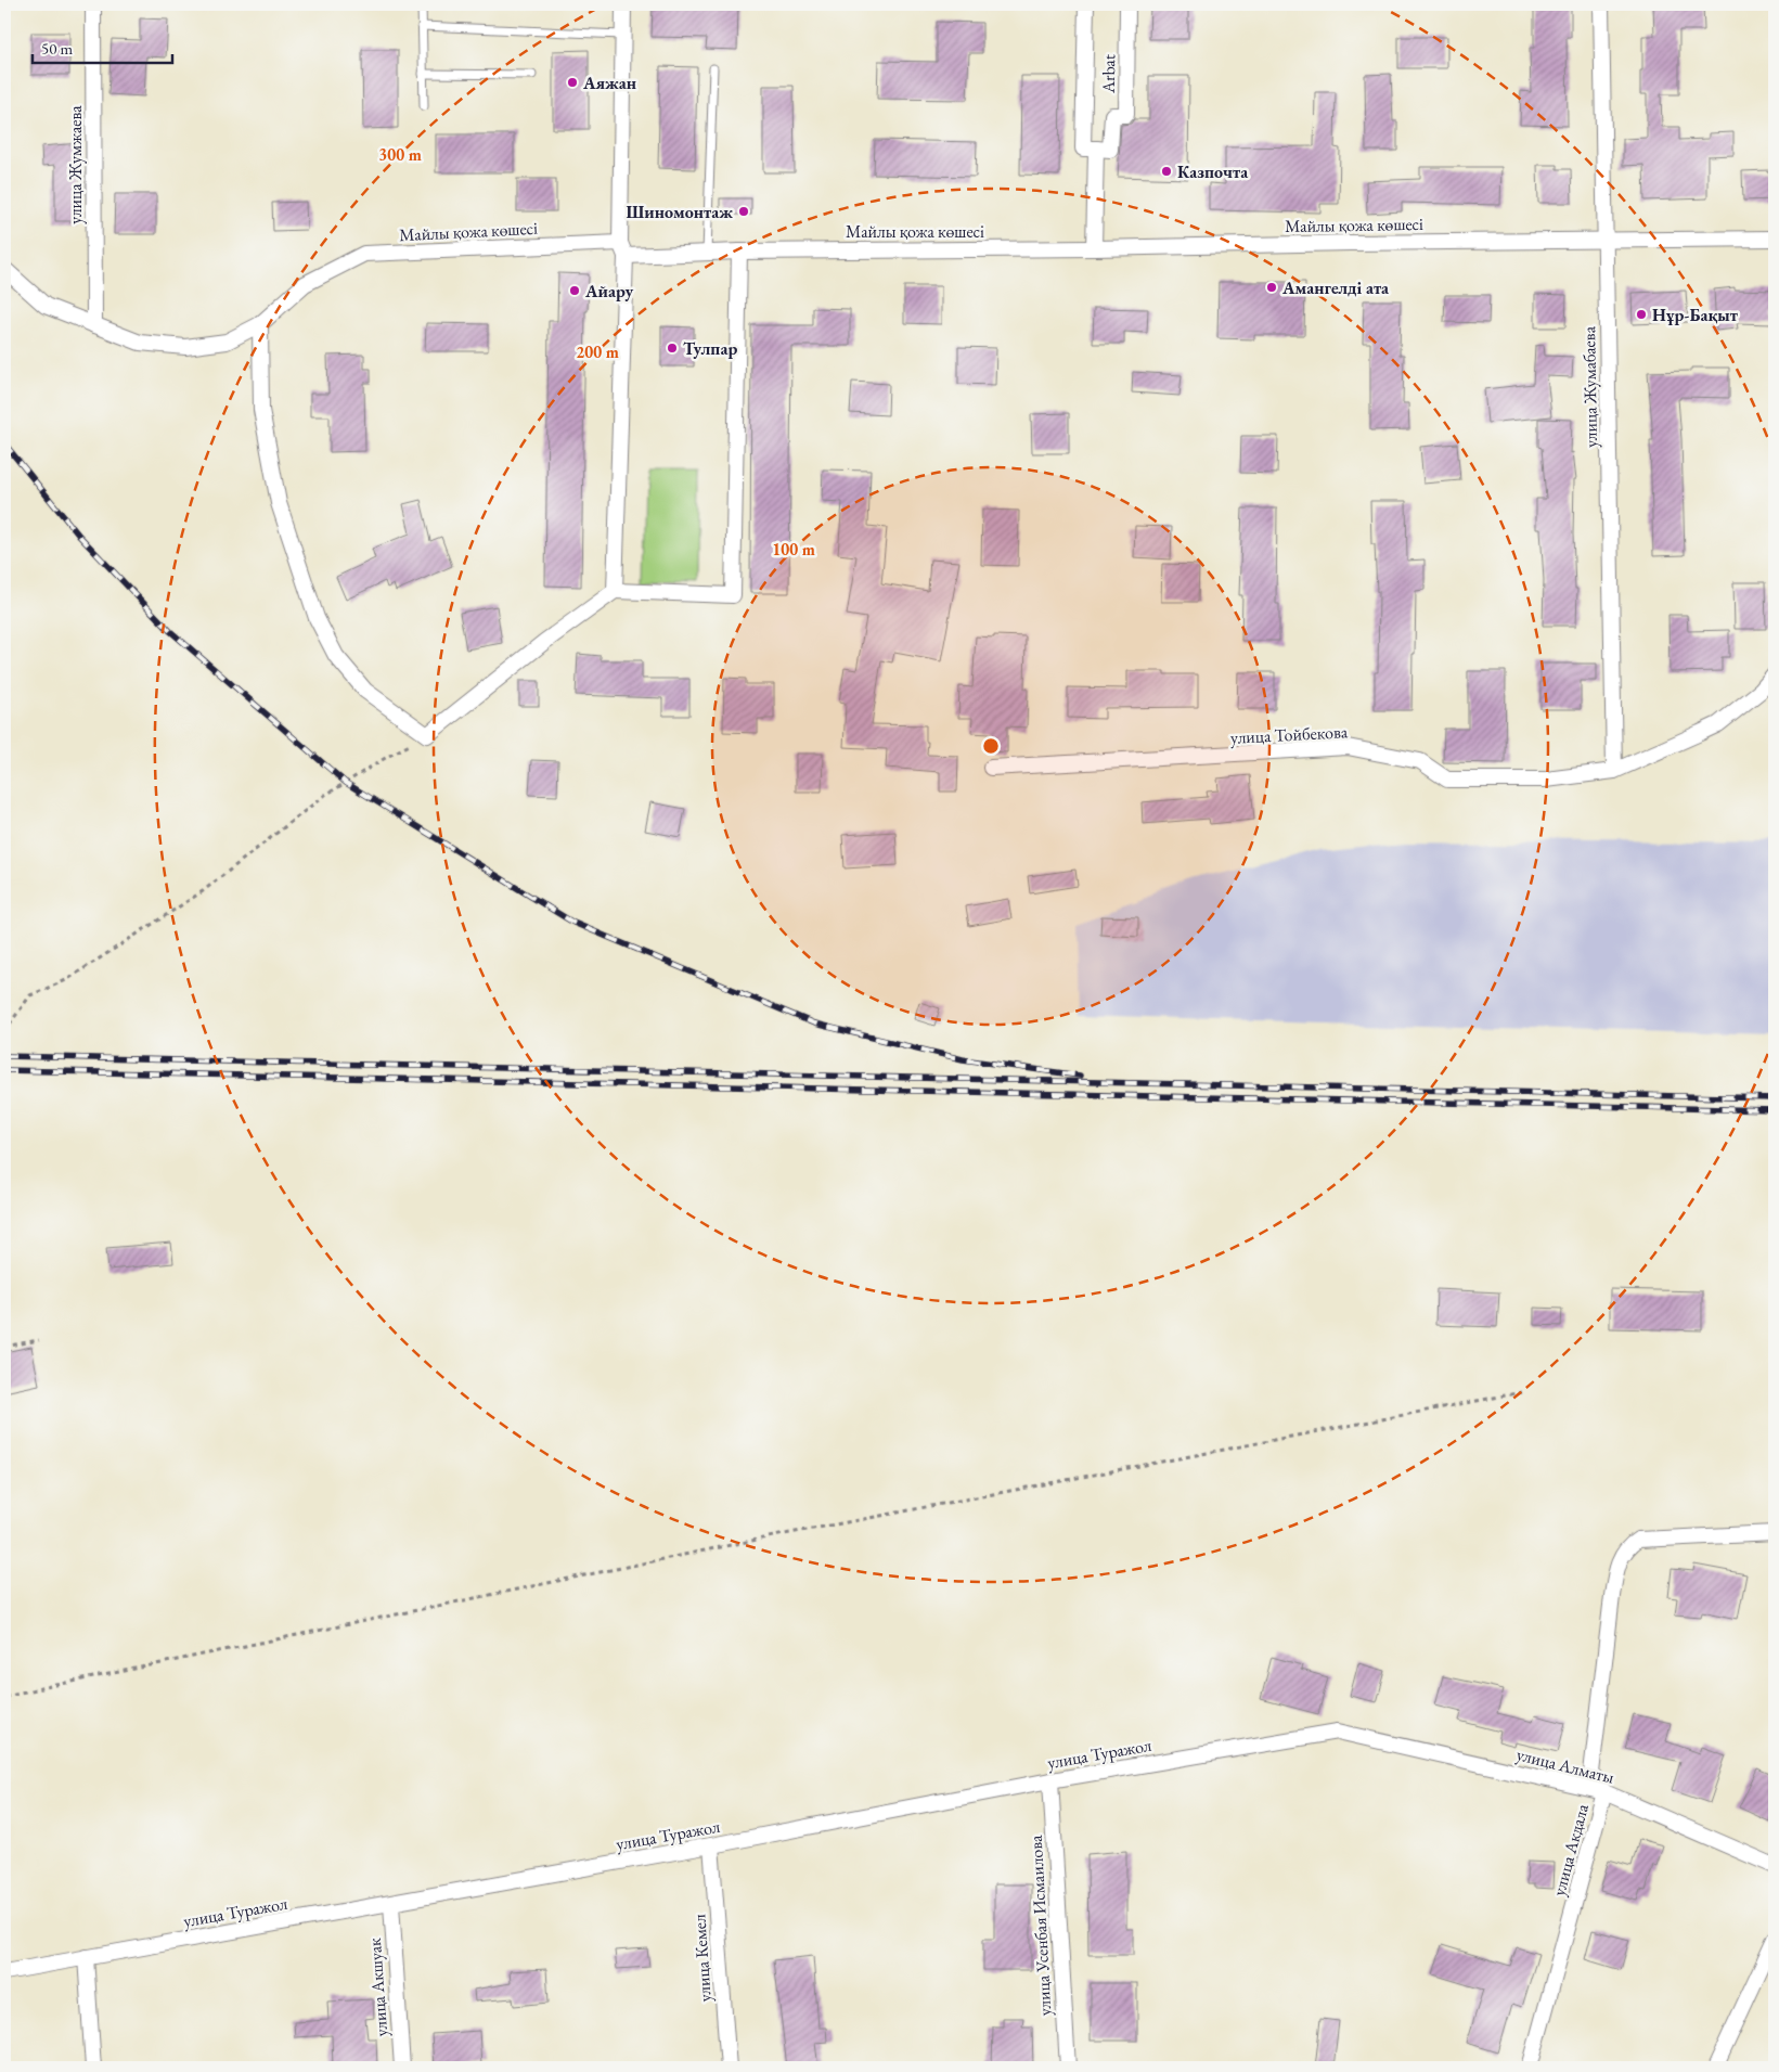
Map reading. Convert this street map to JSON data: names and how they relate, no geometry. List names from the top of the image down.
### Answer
{
  "streets": {
    "street": [
      "Arbat",
      "улица Жумжаева",
      "Майлы қожа көшесі",
      "улица Жумабаева",
      "улица Тойбекова",
      "улица Туражол",
      "улица Алматы",
      "улица Акдала",
      "улица Усенбая Исмаилова",
      "улица Кемел",
      "улица Акшуак"
    ]
  },
  "crossings": [
    ["улица Жумжаева", "Майлы қожа көшесі"],
    ["Майлы қожа көшесі", "улица Жумабаева"],
    ["улица Жумабаева", "улица Тойбекова"],
    ["улица Туражол", "улица Алматы"],
    ["улица Туражол", "улица Усенбая Исмаилова"],
    ["улица Туражол", "улица Кемел"],
    ["улица Туражол", "улица Акшуак"],
    ["улица Алматы", "улица Акдала"]
  ],
  "places": [
    "Аяжан",
    "Казпочта",
    "Шиномонтаж",
    "Амангелді ата",
    "Айару",
    "Нұр-Бақыт",
    "Тулпар"
  ],
  "scale_bar": "50 m",
  "rings": ["300 m", "200 m", "100 m"]
}
